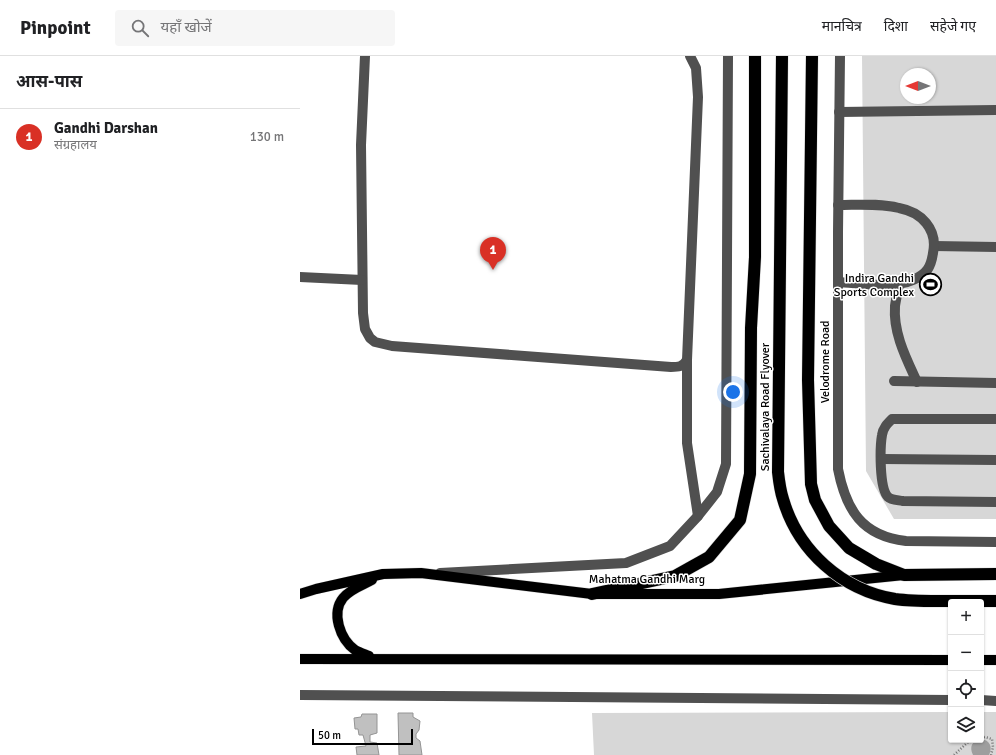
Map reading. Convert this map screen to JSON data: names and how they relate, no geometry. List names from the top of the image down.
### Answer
{
  "streets": {
    "highway": ["Sachivalaya Road Flyover", "Mahatma Gandhi Marg"],
    "street": ["Velodrome Road"]
  },
  "places": {
    "sports": ["Indira Gandhi Sports Complex"]
  },
  "scale_bar": "50 m",
  "north": "left",
  "page": {
    "header": "Pinpoint",
    "search": "यहाँ खोजें",
    "nav": ["मानचित्र", "दिशा", "सहेजे गए"],
    "heading": "आस-पास",
    "list": [
      {
        "mark": "1",
        "name": "Gandhi Darshan",
        "note": "संग्रहालय",
        "value": "130 m"
      }
    ],
    "pins": "1",
    "map_buttons": ["+", "−"],
    "scale": "50 m"
  }
}
